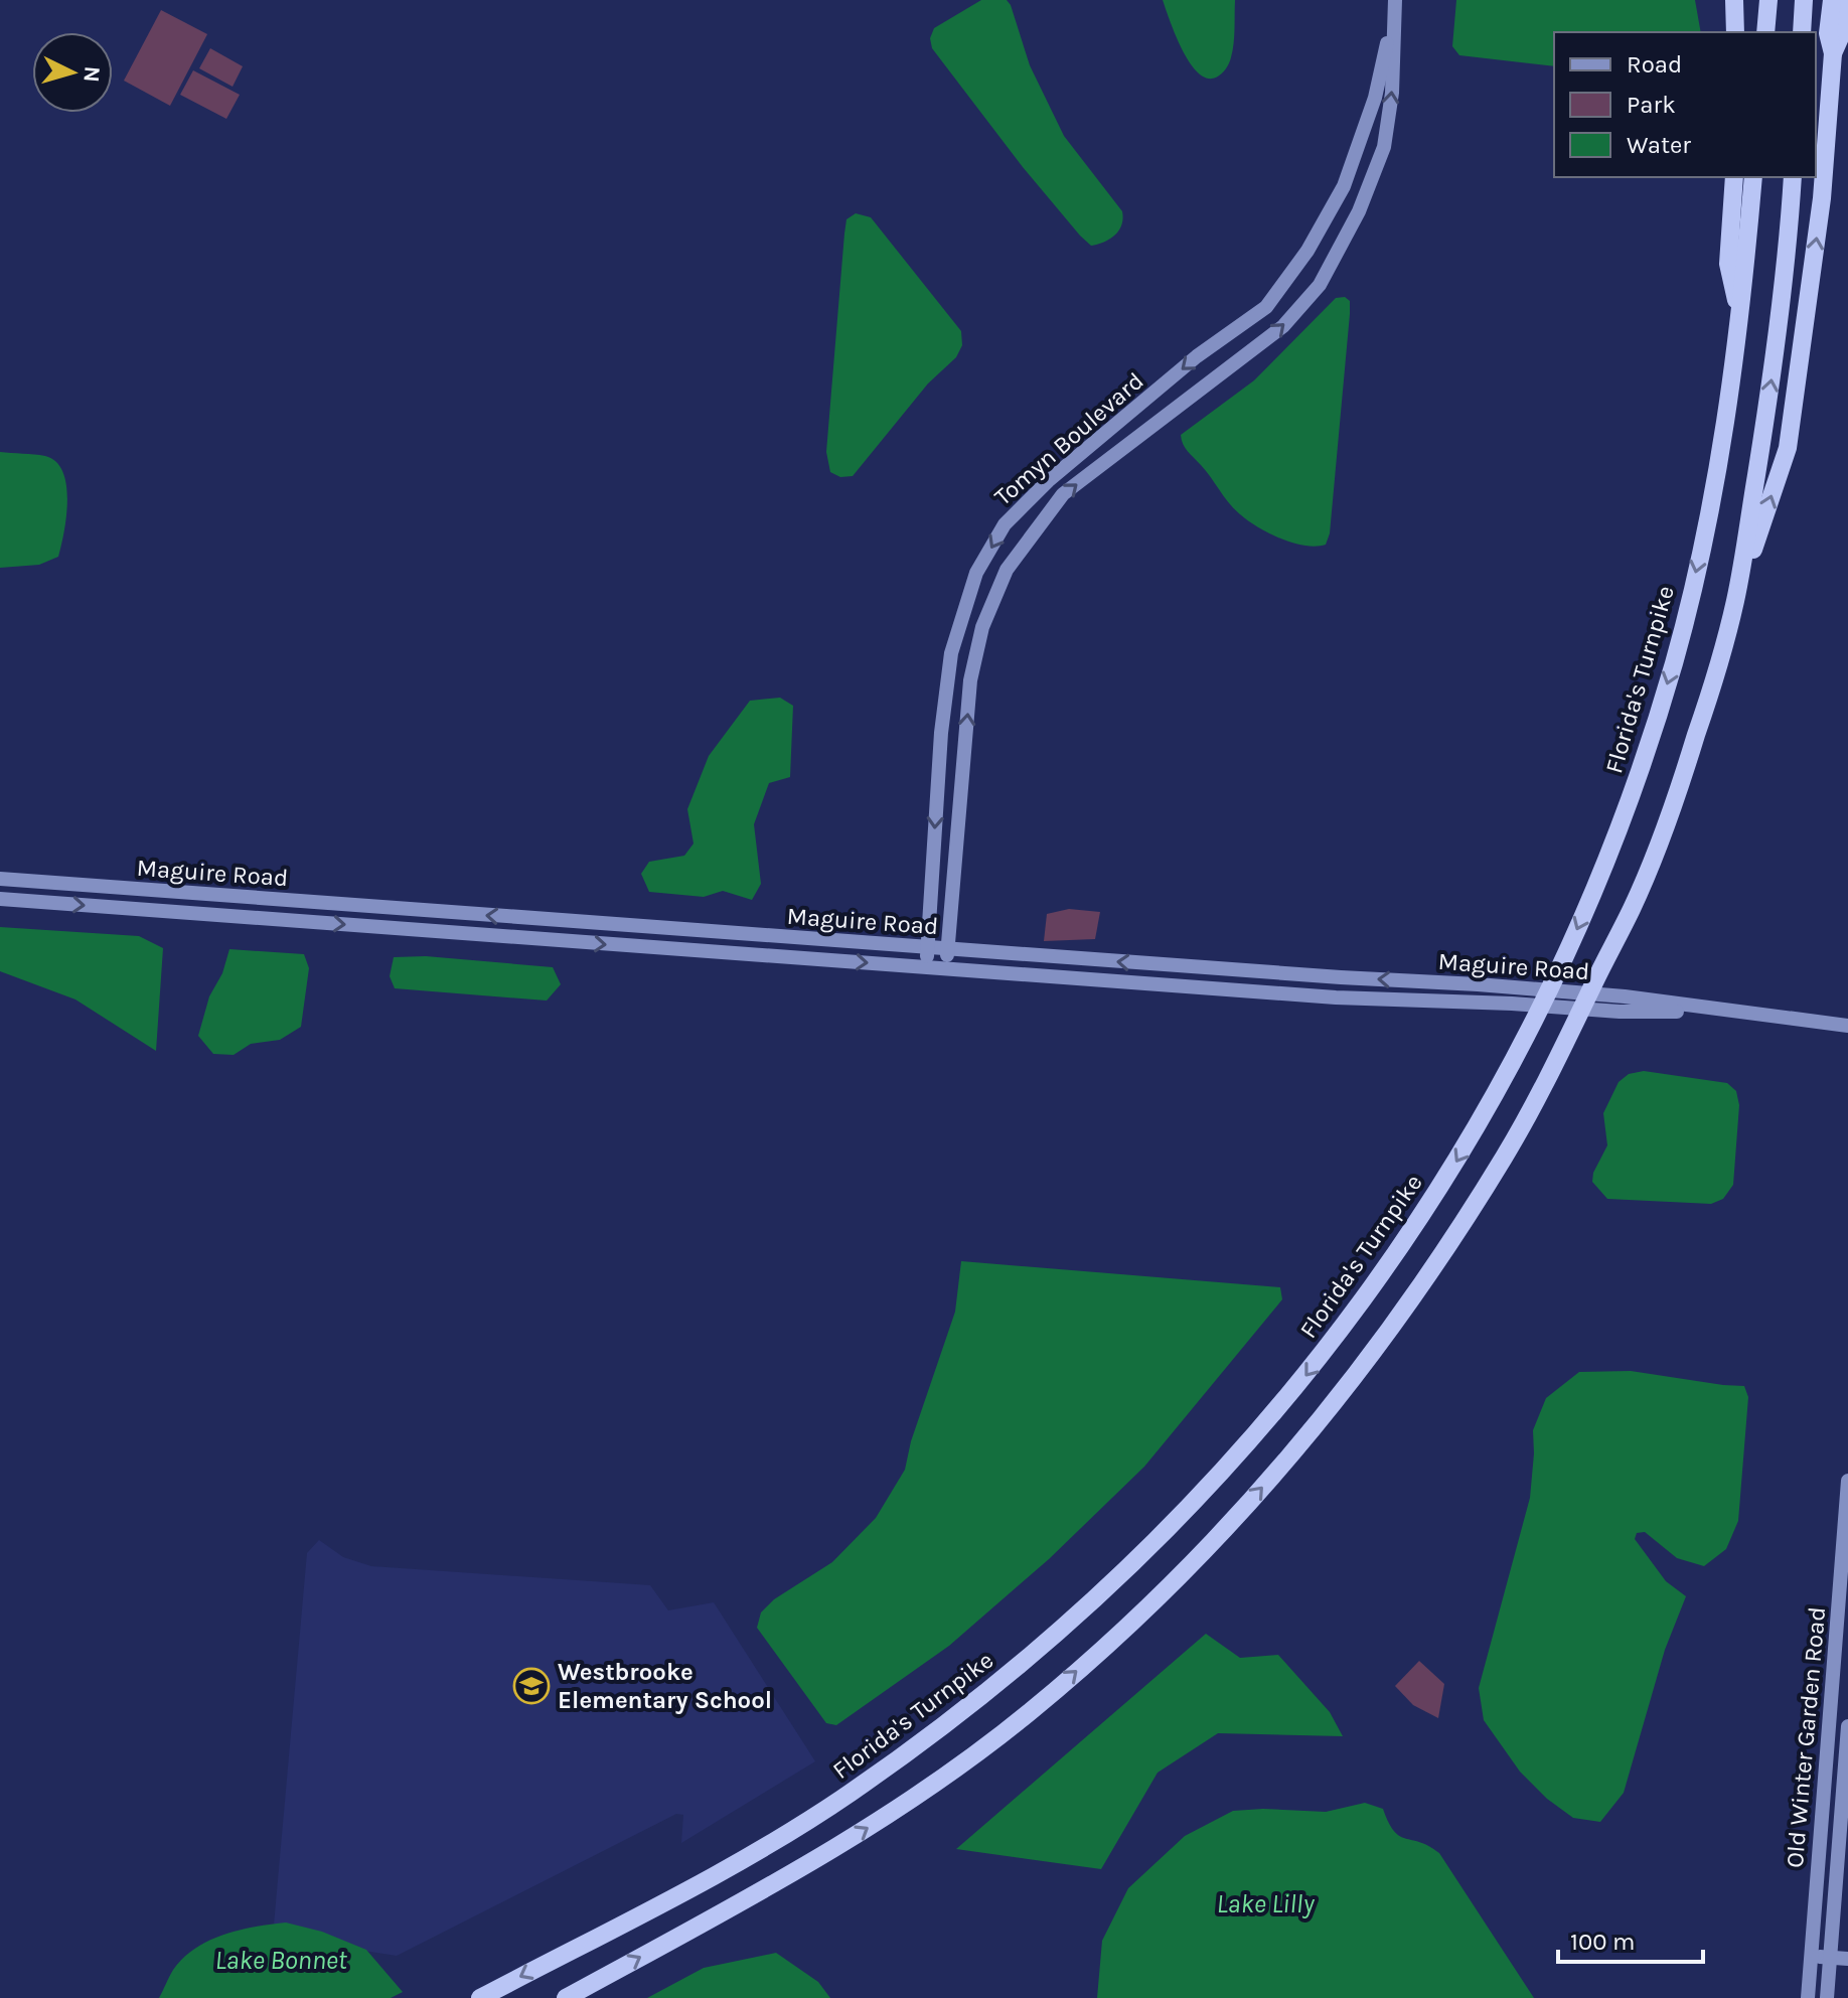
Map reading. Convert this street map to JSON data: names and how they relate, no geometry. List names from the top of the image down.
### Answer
{
  "streets": {
    "highway": ["Florida's Turnpike"],
    "main road": ["Tomyn Boulevard", "Maguire Road", "Old Winter Garden Road"]
  },
  "crossings": [
    ["Tomyn Boulevard", "Maguire Road"]
  ],
  "water": ["Lake Lilly", "Lake Bonnet"],
  "places": {
    "school or university": ["Westbrooke Elementary School"]
  },
  "legend": ["Road", "Park", "Water"],
  "scale_bar": "100 m",
  "north": "right"
}
